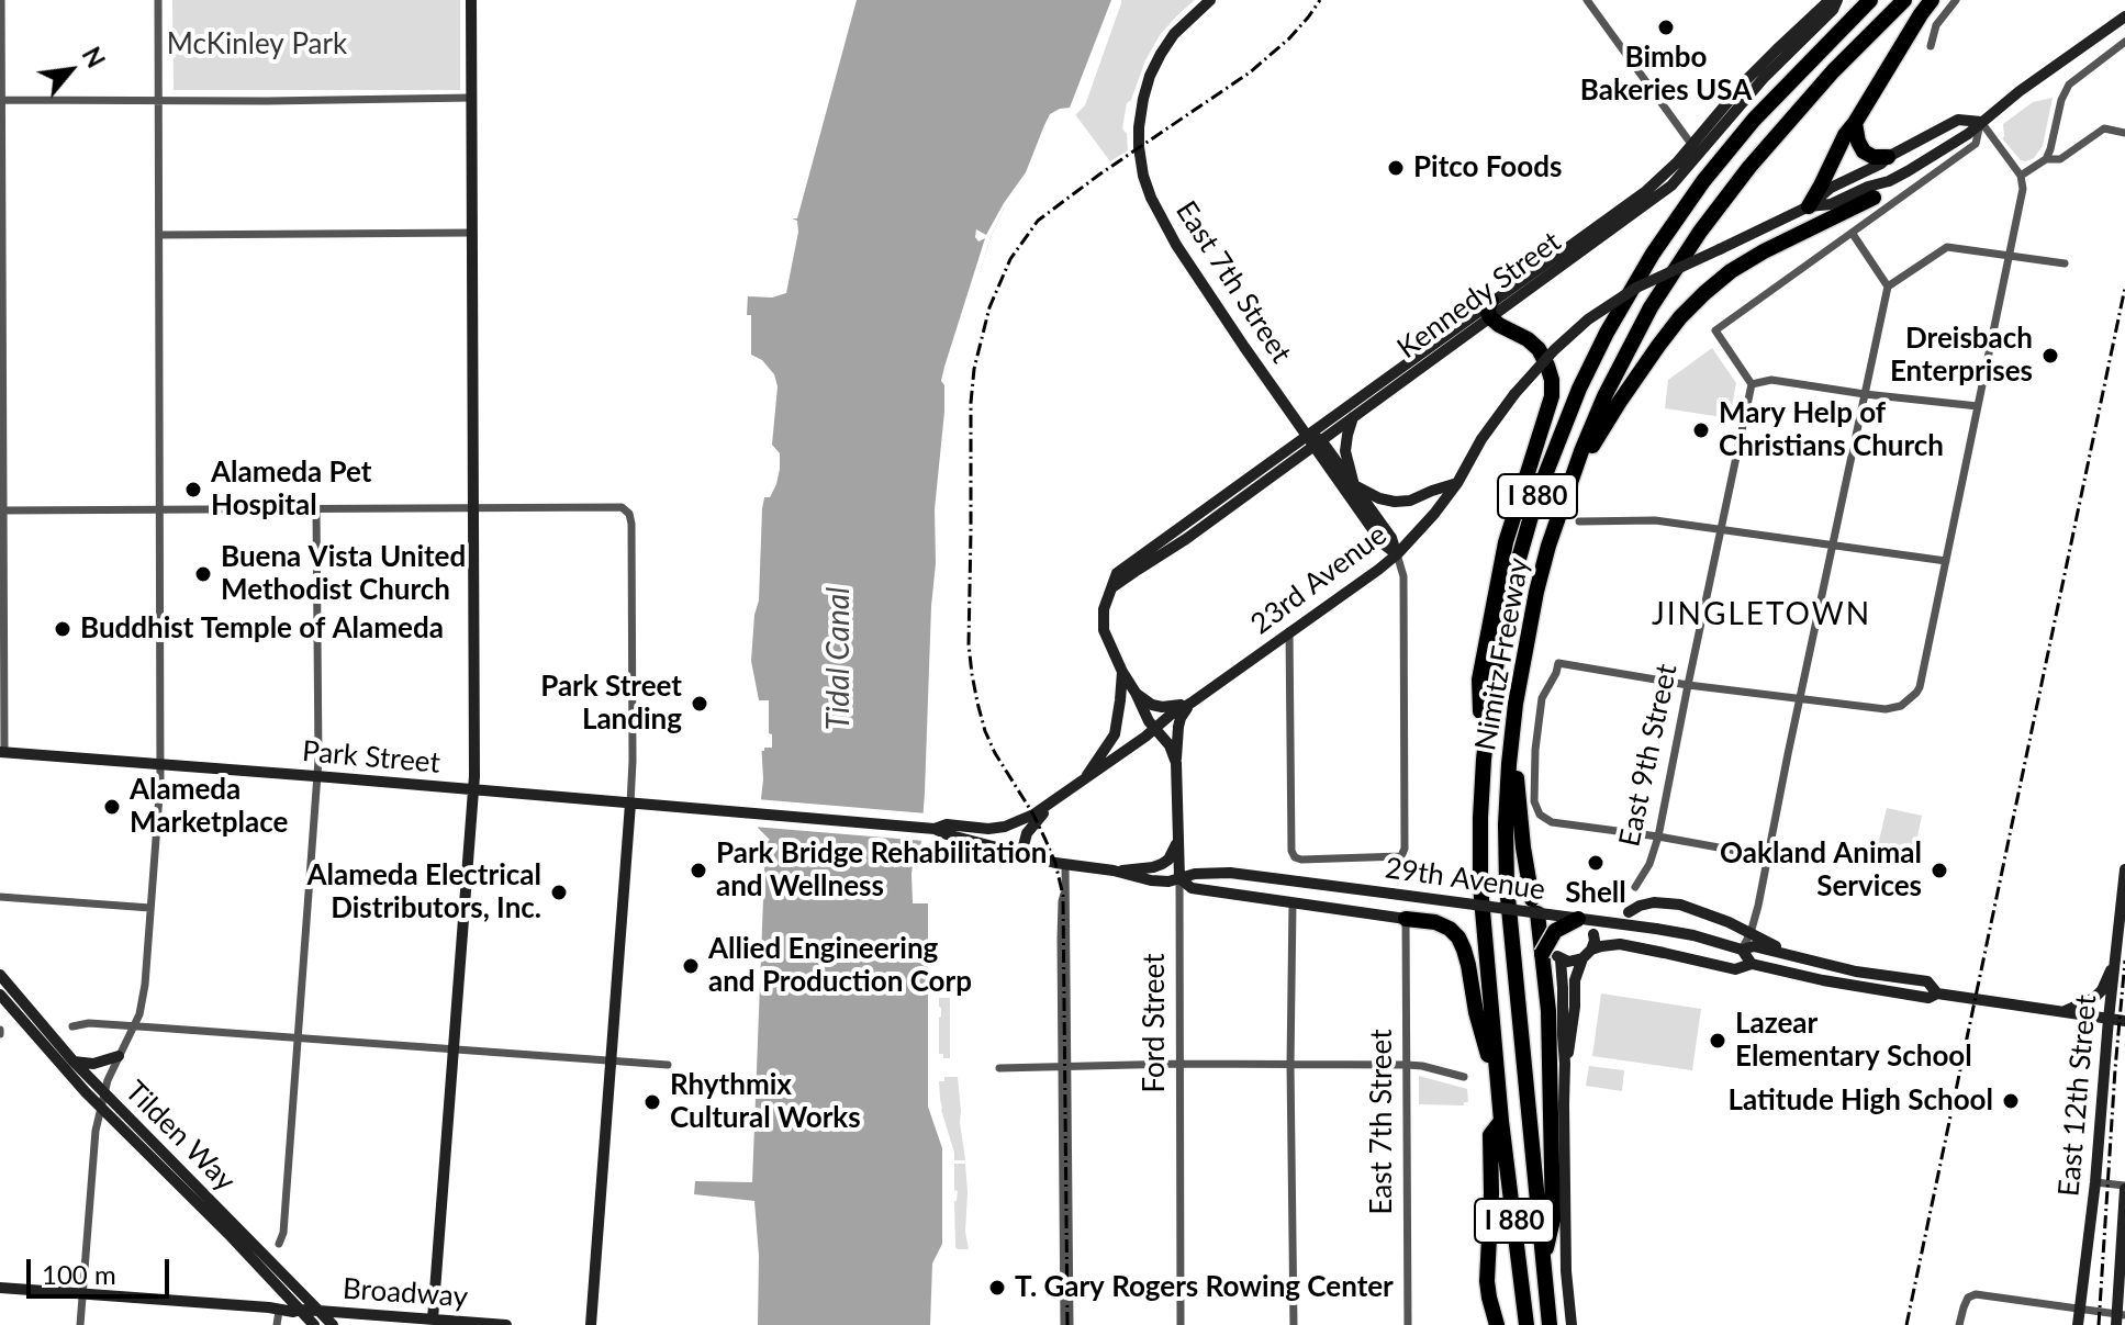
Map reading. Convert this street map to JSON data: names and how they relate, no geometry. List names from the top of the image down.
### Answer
{
  "streets": {
    "highway": ["I 880", "Nimitz Freeway"],
    "main road": [
      "East 7th Street",
      "Kennedy Street",
      "23rd Avenue",
      "Park Street",
      "29th Avenue",
      "Ford Street",
      "East 12th Street",
      "Tilden Way",
      "Broadway"
    ],
    "street": ["East 9th Street"]
  },
  "crossings": [
    ["East 7th Street", "Kennedy Street"],
    ["East 7th Street", "23rd Avenue"],
    ["East 7th Street", "29th Avenue"],
    ["Kennedy Street", "23rd Avenue"],
    ["23rd Avenue", "East 9th Street"],
    ["23rd Avenue", "Park Street"],
    ["23rd Avenue", "29th Avenue"],
    ["23rd Avenue", "Ford Street"],
    ["Park Street", "29th Avenue"],
    ["29th Avenue", "Ford Street"],
    ["29th Avenue", "East 12th Street"],
    ["Tilden Way", "Broadway"]
  ],
  "districts": ["JINGLETOWN"],
  "water": ["Tidal Canal"],
  "parks": ["McKinley Park"],
  "places": [
    "Bimbo Bakeries USA",
    "Pitco Foods",
    "Dreisbach Enterprises",
    "Mary Help of Christians Church",
    "Alameda Pet Hospital",
    "Buena Vista United Methodist Church",
    "Buddhist Temple of Alameda",
    "Park Street Landing",
    "Alameda Marketplace",
    "Shell",
    "Park Bridge Rehabilitation and Wellness",
    "Oakland Animal Services",
    "Alameda Electrical Distributors, Inc.",
    "Allied Engineering and Production Corp",
    "Lazear Elementary School",
    "Latitude High School",
    "Rhythmix Cultural Works",
    "T. Gary Rogers Rowing Center"
  ],
  "scale_bar": "100 m",
  "north": "top right"
}
